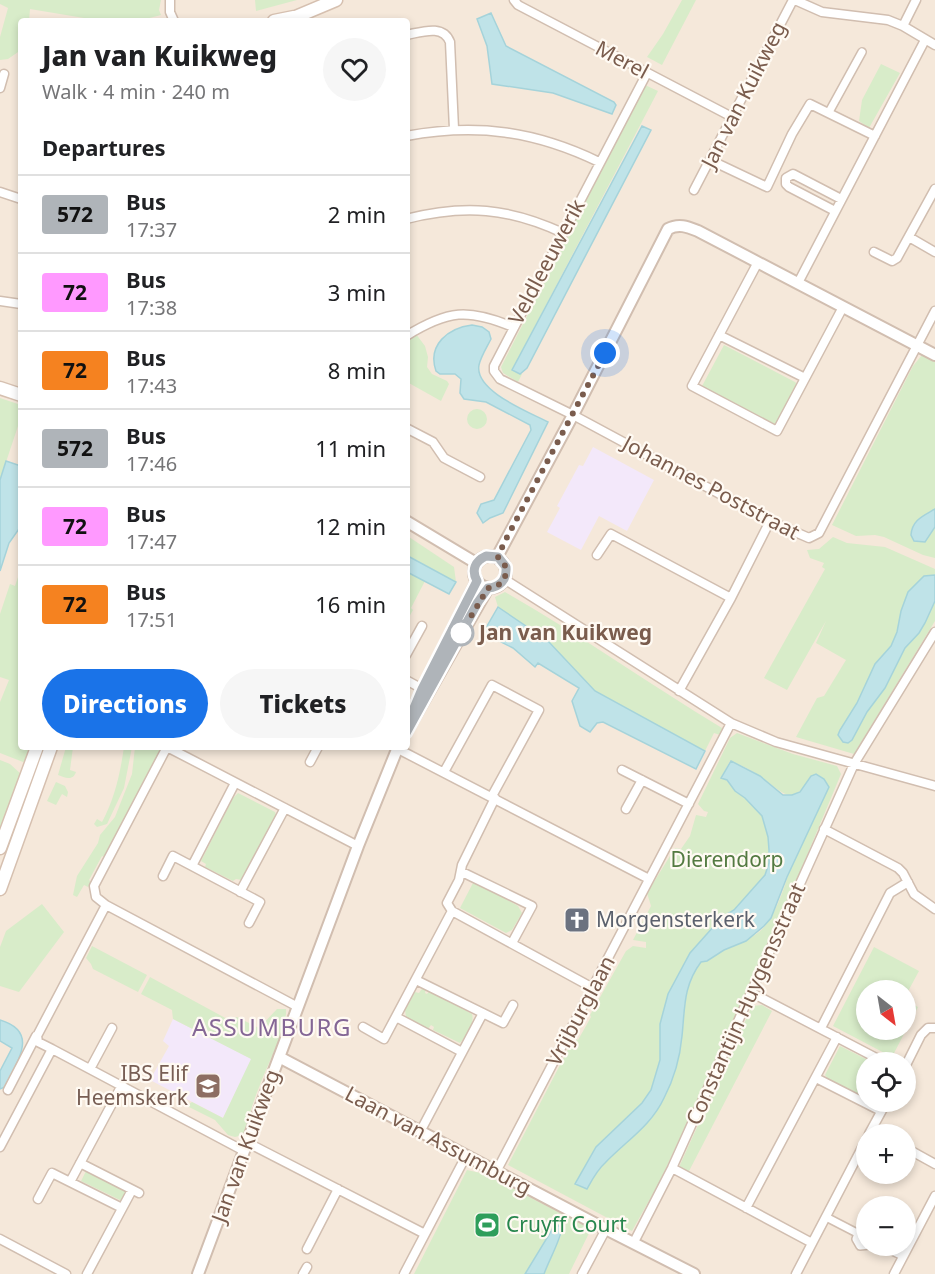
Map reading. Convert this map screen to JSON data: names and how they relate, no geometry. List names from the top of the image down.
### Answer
{
  "streets": {
    "street": [
      "Merel",
      "Jan van Kuikweg",
      "Veldleeuwerik",
      "Johannes Poststraat",
      "Constantijn Huygensstraat",
      "Vrijburglaan",
      "Laan van Assumburg"
    ]
  },
  "crossings": [
    ["Merel", "Jan van Kuikweg"],
    ["Merel", "Veldleeuwerik"],
    ["Jan van Kuikweg", "Laan van Assumburg"],
    ["Veldleeuwerik", "Johannes Poststraat"],
    ["Constantijn Huygensstraat", "Laan van Assumburg"],
    ["Vrijburglaan", "Laan van Assumburg"]
  ],
  "districts": ["ASSUMBURG"],
  "parks": ["Dierendorp"],
  "places": {
    "other": ["Jan van Kuikweg"],
    "church": ["Morgensterkerk"],
    "school or university": ["IBS Elif Heemskerk"],
    "sports": ["Cruyff Court"]
  },
  "lines": ["bus line 572"],
  "north": "bottom right",
  "page": {
    "heading": [
      ["Jan van Kuikweg", "Walk · 4 min · 240 m"],
      "Departures"
    ],
    "list": [
      {
        "mark": "572",
        "name": "Bus",
        "note": "17:37",
        "value": "2 min"
      },
      {
        "mark": "72",
        "name": "Bus",
        "note": "17:38",
        "value": "3 min"
      },
      {
        "mark": "72",
        "name": "Bus",
        "note": "17:43",
        "value": "8 min"
      },
      {
        "mark": "572",
        "name": "Bus",
        "note": "17:46",
        "value": "11 min"
      },
      {
        "mark": "72",
        "name": "Bus",
        "note": "17:47",
        "value": "12 min"
      },
      {
        "mark": "72",
        "name": "Bus",
        "note": "17:51",
        "value": "16 min"
      }
    ],
    "buttons": ["Directions", "Tickets"],
    "map_buttons": ["+", "−"]
  }
}
